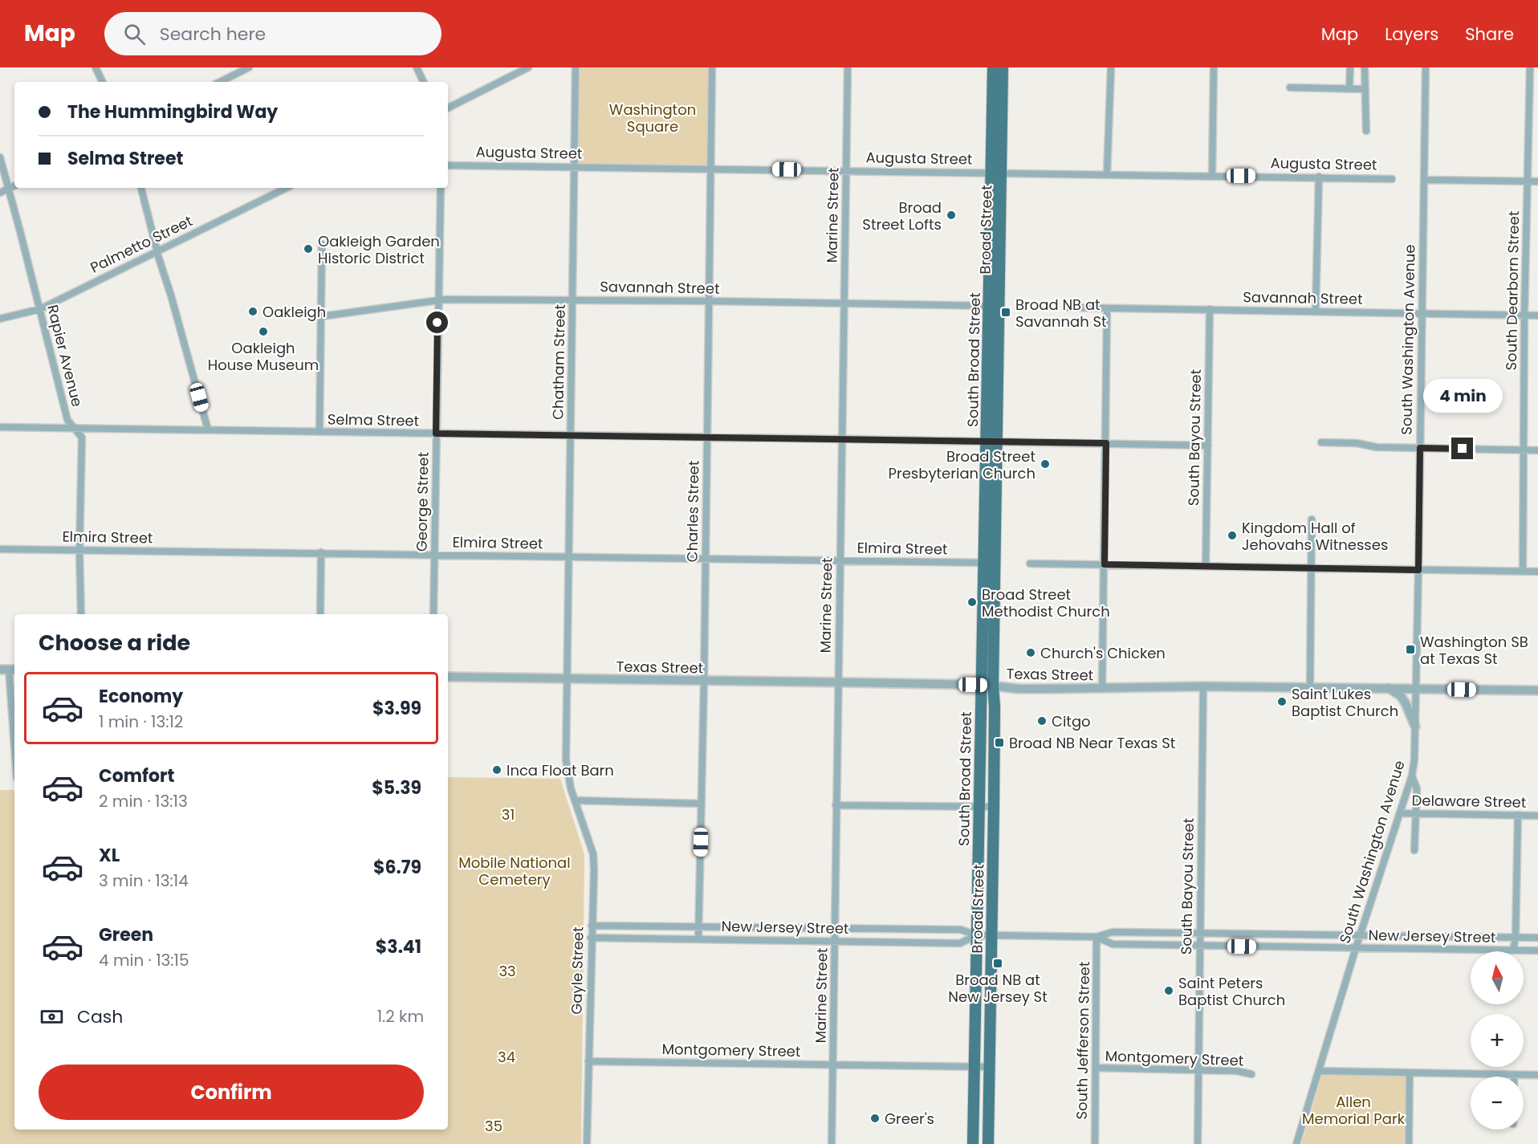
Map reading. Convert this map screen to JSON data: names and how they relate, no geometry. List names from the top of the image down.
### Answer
{
  "streets": {
    "main road": ["Broad Street", "South Broad Street"],
    "street": [
      "Augusta Street",
      "Marine Street",
      "Palmetto Street",
      "Savannah Street",
      "South Dearborn Street",
      "South Washington Avenue",
      "Rapier Avenue",
      "Chatham Street",
      "Selma Street",
      "South Bayou Street",
      "George Street",
      "Charles Street",
      "Elmira Street",
      "Texas Street",
      "Delaware Street",
      "New Jersey Street",
      "Gayle Street",
      "South Jefferson Street",
      "Montgomery Street"
    ]
  },
  "crossings": [
    ["Augusta Street", "Marine Street"],
    ["Augusta Street", "Broad Street"],
    ["Augusta Street", "Chatham Street"],
    ["Augusta Street", "Charles Street"],
    ["Marine Street", "Savannah Street"],
    ["Marine Street", "Selma Street"],
    ["Marine Street", "Elmira Street"],
    ["Marine Street", "Texas Street"],
    ["Marine Street", "New Jersey Street"],
    ["Marine Street", "Montgomery Street"],
    ["Broad Street", "Savannah Street"],
    ["Broad Street", "South Broad Street"],
    ["Broad Street", "Selma Street"],
    ["Broad Street", "Elmira Street"],
    ["Broad Street", "Texas Street"],
    ["Broad Street", "New Jersey Street"],
    ["Broad Street", "Montgomery Street"],
    ["Palmetto Street", "Rapier Avenue"],
    ["Savannah Street", "South Dearborn Street"],
    ["Savannah Street", "South Washington Avenue"],
    ["Savannah Street", "Chatham Street"],
    ["Savannah Street", "South Bayou Street"],
    ["Savannah Street", "George Street"],
    ["Savannah Street", "Charles Street"],
    ["South Washington Avenue", "Texas Street"],
    ["South Washington Avenue", "Delaware Street"],
    ["South Washington Avenue", "New Jersey Street"],
    ["Rapier Avenue", "Selma Street"],
    ["Rapier Avenue", "Elmira Street"],
    ["South Broad Street", "Texas Street"],
    ["South Broad Street", "New Jersey Street"],
    ["South Broad Street", "Montgomery Street"],
    ["Chatham Street", "Selma Street"],
    ["Chatham Street", "Elmira Street"],
    ["Chatham Street", "Texas Street"],
    ["Chatham Street", "Gayle Street"],
    ["Selma Street", "South Bayou Street"],
    ["Selma Street", "George Street"],
    ["Selma Street", "Charles Street"],
    ["South Bayou Street", "Texas Street"],
    ["South Bayou Street", "New Jersey Street"],
    ["South Bayou Street", "Montgomery Street"],
    ["George Street", "Elmira Street"],
    ["Charles Street", "Elmira Street"],
    ["Charles Street", "Texas Street"],
    ["Charles Street", "New Jersey Street"],
    ["New Jersey Street", "Gayle Street"],
    ["New Jersey Street", "South Jefferson Street"],
    ["Gayle Street", "Montgomery Street"],
    ["South Jefferson Street", "Montgomery Street"]
  ],
  "parks": [
    "Washington Square",
    "31",
    "Mobile National Cemetery",
    "33",
    "34",
    "Allen Memorial Park",
    "35"
  ],
  "places": {
    "other": [
      "Broad Street Lofts",
      "Oakleigh Garden Historic District",
      "Oakleigh",
      "Oakleigh House Museum",
      "Broad Street Presbyterian Church",
      "Kingdom Hall of Jehovahs Witnesses",
      "Broad Street Methodist Church",
      "Church's Chicken",
      "Saint Lukes Baptist Church",
      "Citgo",
      "Inca Float Barn",
      "Saint Peters Baptist Church",
      "Greer's"
    ],
    "transit": [
      "Broad NB at Savannah St",
      "Washington SB at Texas St",
      "Broad NB Near Texas St",
      "Broad NB at New Jersey St"
    ]
  },
  "north": "top",
  "page": {
    "header": "Map",
    "search": "Search here",
    "nav": ["Map", "Layers", "Share"],
    "banner": ["The Hummingbird Way", "Selma Street"],
    "bubble": "4 min",
    "heading": "Choose a ride",
    "list": [
      {
        "name": "Economy",
        "note": "1 min · 13:12",
        "value": "$3.99"
      },
      {
        "name": "Comfort",
        "note": "2 min · 13:13",
        "value": "$5.39"
      },
      {
        "name": "XL",
        "note": "3 min · 13:14",
        "value": "$6.79"
      },
      {
        "name": "Green",
        "note": "4 min · 13:15",
        "value": "$3.41"
      }
    ],
    "map_buttons": ["+", "−"],
    "pay": ["Cash", "1.2 km"],
    "buttons": "Confirm"
  }
}
